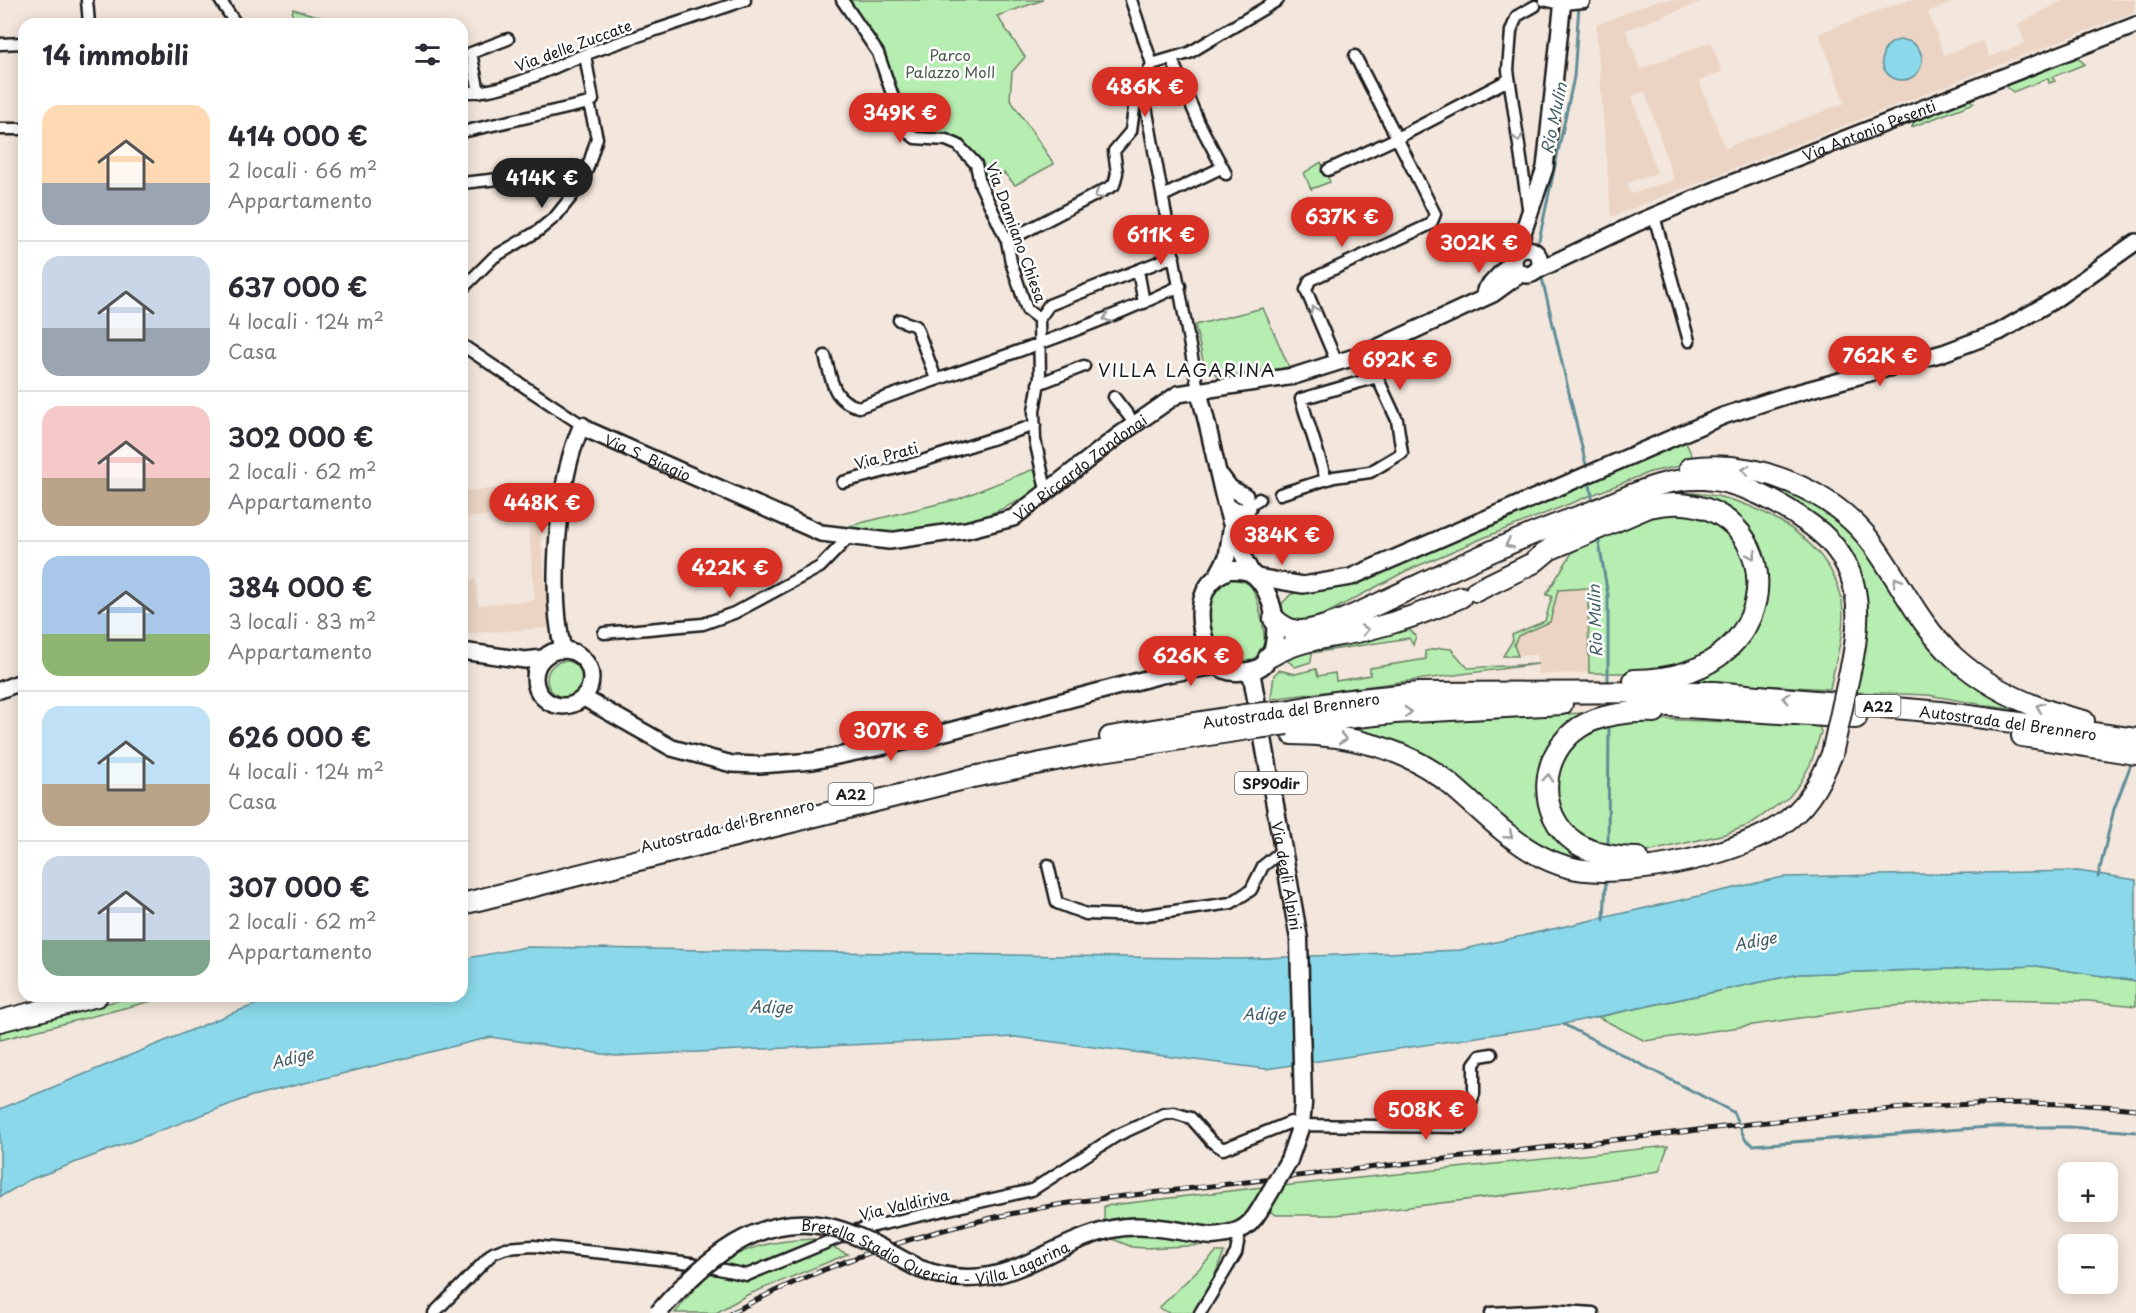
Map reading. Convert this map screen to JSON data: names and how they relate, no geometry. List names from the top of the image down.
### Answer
{
  "streets": {
    "highway": ["A22", "Autostrada del Brennero"],
    "main road": [
      "Via Antonio Pesenti",
      "Via S. Biagio",
      "Via Riccardo Zandonai",
      "SP90dir",
      "Via degli Alpini",
      "Bretella Stadio Quercia - Villa Lagarina"
    ],
    "street": [
      "Via delle Zuccate",
      "Via Damiano Chiesa",
      "Via Prati",
      "Via Valdiriva"
    ]
  },
  "crossings": [
    ["Via Antonio Pesenti", "Via Riccardo Zandonai"],
    ["Via Damiano Chiesa", "Via Prati"],
    ["Via Damiano Chiesa", "Via Riccardo Zandonai"],
    ["Via S. Biagio", "Via Riccardo Zandonai"],
    ["SP90dir", "Via degli Alpini"],
    ["SP90dir", "Via Valdiriva"],
    ["SP90dir", "Bretella Stadio Quercia - Villa Lagarina"],
    ["Via degli Alpini", "Via Valdiriva"]
  ],
  "districts": ["VILLA LAGARINA"],
  "water": ["Rio Mulin", "Adige"],
  "parks": ["Parco Palazzo Moll"],
  "page": {
    "heading": "14 immobili",
    "price": [
      "486K €",
      "349K €",
      "414K €",
      "637K €",
      "611K €",
      "302K €",
      "762K €",
      "692K €",
      "448K €",
      "384K €",
      "422K €",
      "626K €",
      "307K €",
      "508K €"
    ],
    "list": [
      {
        "name": "414 000 €",
        "note": "2 locali · 66 m² · Appartamento"
      },
      {
        "name": "637 000 €",
        "note": "4 locali · 124 m² · Casa"
      },
      {
        "name": "302 000 €",
        "note": "2 locali · 62 m² · Appartamento"
      },
      {
        "name": "384 000 €",
        "note": "3 locali · 83 m² · Appartamento"
      },
      {
        "name": "626 000 €",
        "note": "4 locali · 124 m² · Casa"
      },
      {
        "name": "307 000 €",
        "note": "2 locali · 62 m² · Appartamento"
      }
    ],
    "map_buttons": ["+", "−"]
  }
}
